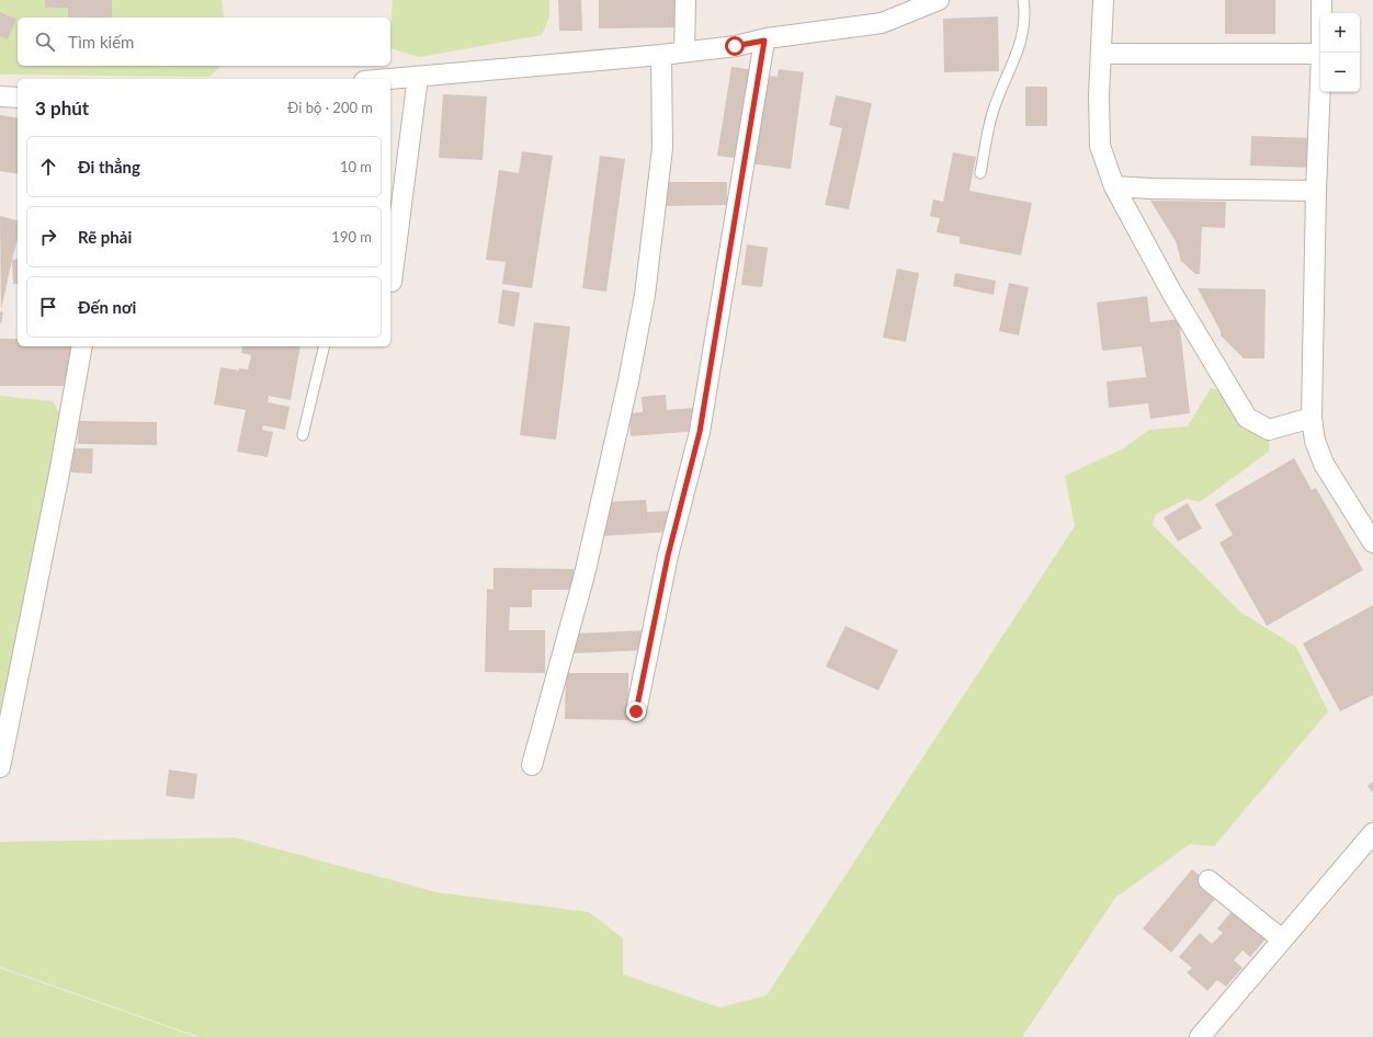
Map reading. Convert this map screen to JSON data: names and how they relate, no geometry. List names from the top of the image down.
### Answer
{
  "page": {
    "map_buttons": ["+", "−"],
    "search": "Tìm kiếm",
    "heading": ["3 phút", "Đi bộ · 200 m"],
    "list": [
      ["Đi thẳng", "10 m"],
      ["Rẽ phải", "190 m"],
      "Đến nơi"
    ]
  }
}
